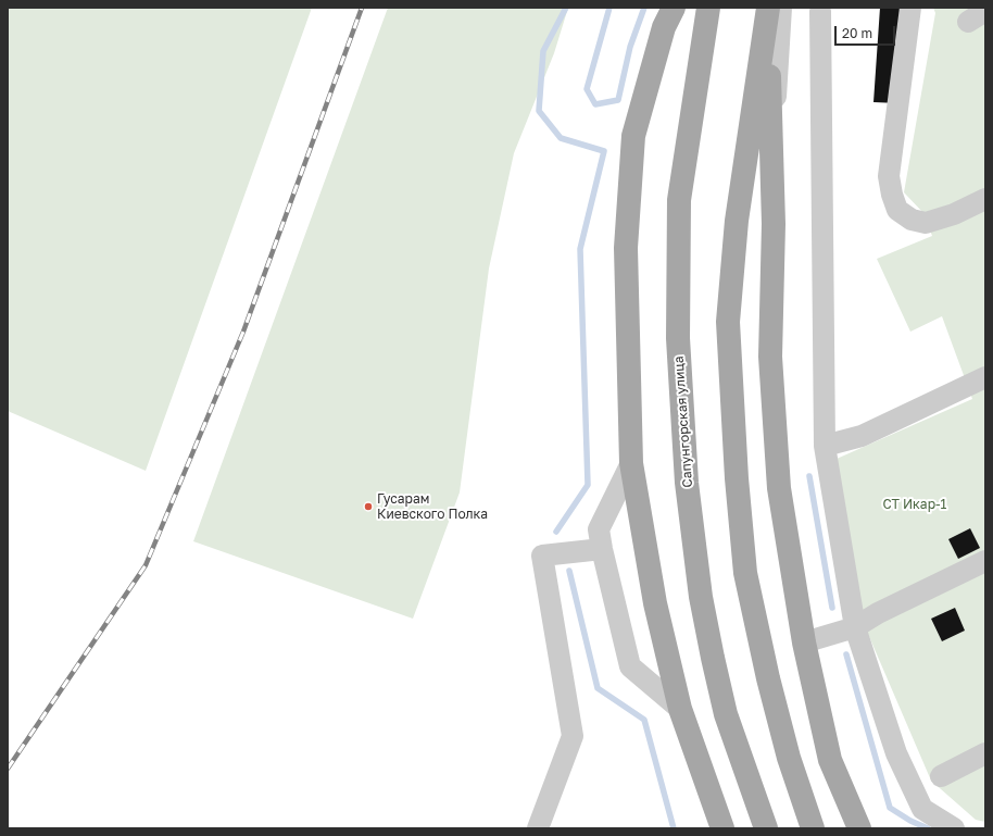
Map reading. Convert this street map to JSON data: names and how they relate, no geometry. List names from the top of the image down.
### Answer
{
  "streets": {
    "main road": ["Сапунгорская улица"]
  },
  "parks": ["СТ Икар-1"],
  "places": ["Гусарам Киевского Полка"],
  "scale_bar": "20 m"
}
